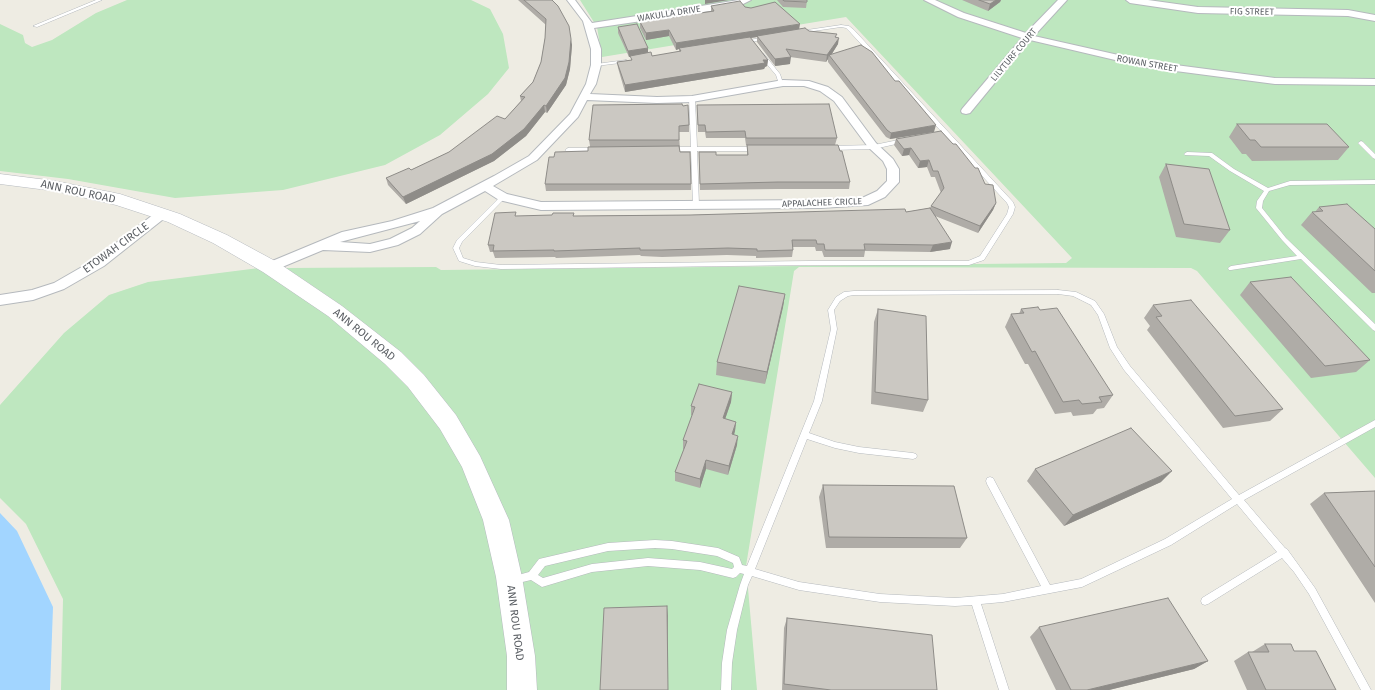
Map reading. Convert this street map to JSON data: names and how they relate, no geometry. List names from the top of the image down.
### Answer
{
  "streets": {
    "street": [
      "FIG STREET",
      "WAKULLA DRIVE",
      "LILYTURF COURT",
      "ROWAN STREET",
      "ANN ROU ROAD",
      "APPALACHEE CRICLE",
      "ETOWAH CIRCLE"
    ]
  },
  "crossings": [
    ["LILYTURF COURT", "ROWAN STREET"],
    ["ANN ROU ROAD", "ETOWAH CIRCLE"]
  ]
}
